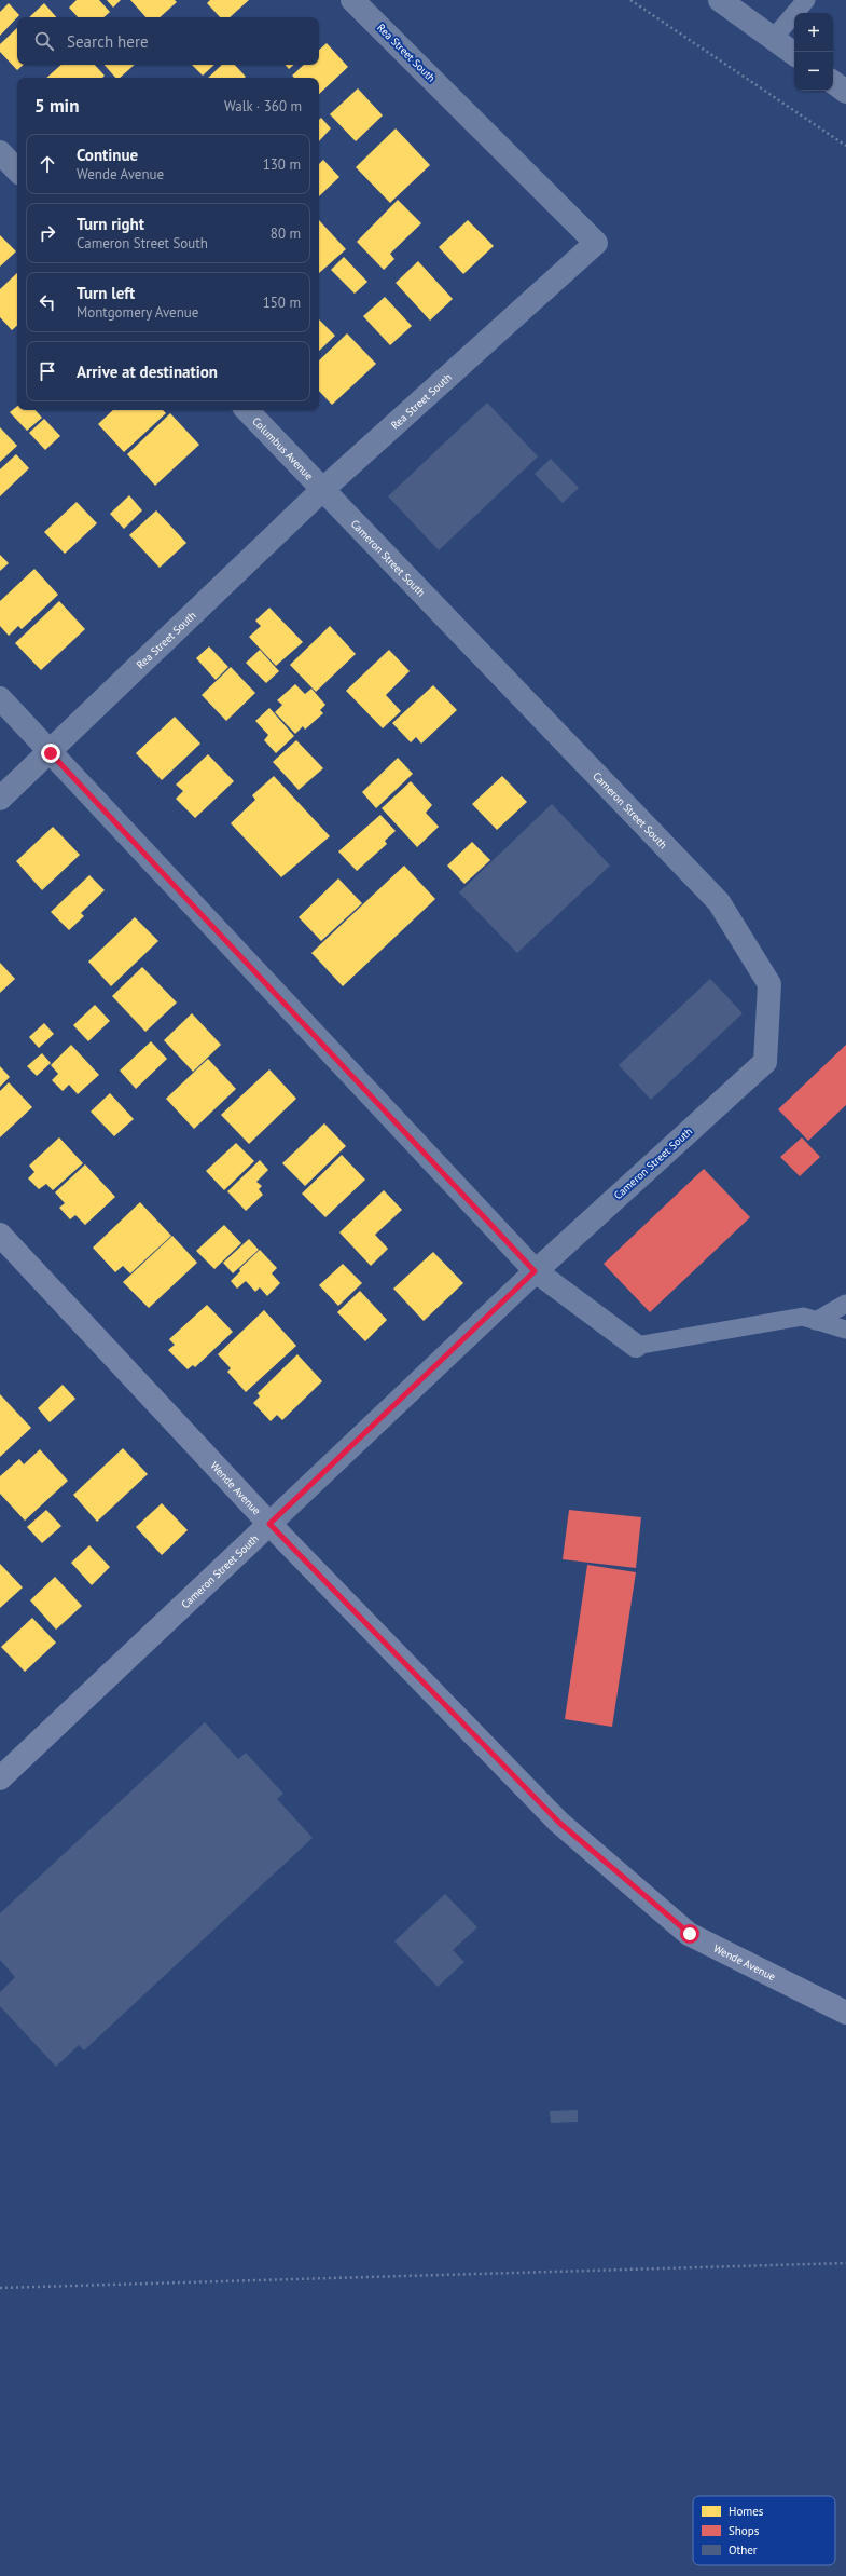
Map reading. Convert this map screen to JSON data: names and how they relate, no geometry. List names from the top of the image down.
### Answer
{
  "streets": {
    "street": [
      "Rea Street South",
      "Columbus Avenue",
      "Cameron Street South",
      "Wende Avenue"
    ]
  },
  "crossings": [
    ["Rea Street South", "Columbus Avenue"],
    ["Rea Street South", "Cameron Street South"],
    ["Columbus Avenue", "Cameron Street South"],
    ["Cameron Street South", "Wende Avenue"]
  ],
  "legend": ["Homes", "Shops", "Other"],
  "page": {
    "map_buttons": ["+", "−"],
    "search": "Search here",
    "heading": ["5 min", "Walk · 360 m"],
    "list": [
      ["Continue", "Wende Avenue", "130 m"],
      ["Turn right", "Cameron Street South", "80 m"],
      ["Turn left", "Montgomery Avenue", "150 m"],
      "Arrive at destination"
    ]
  }
}
